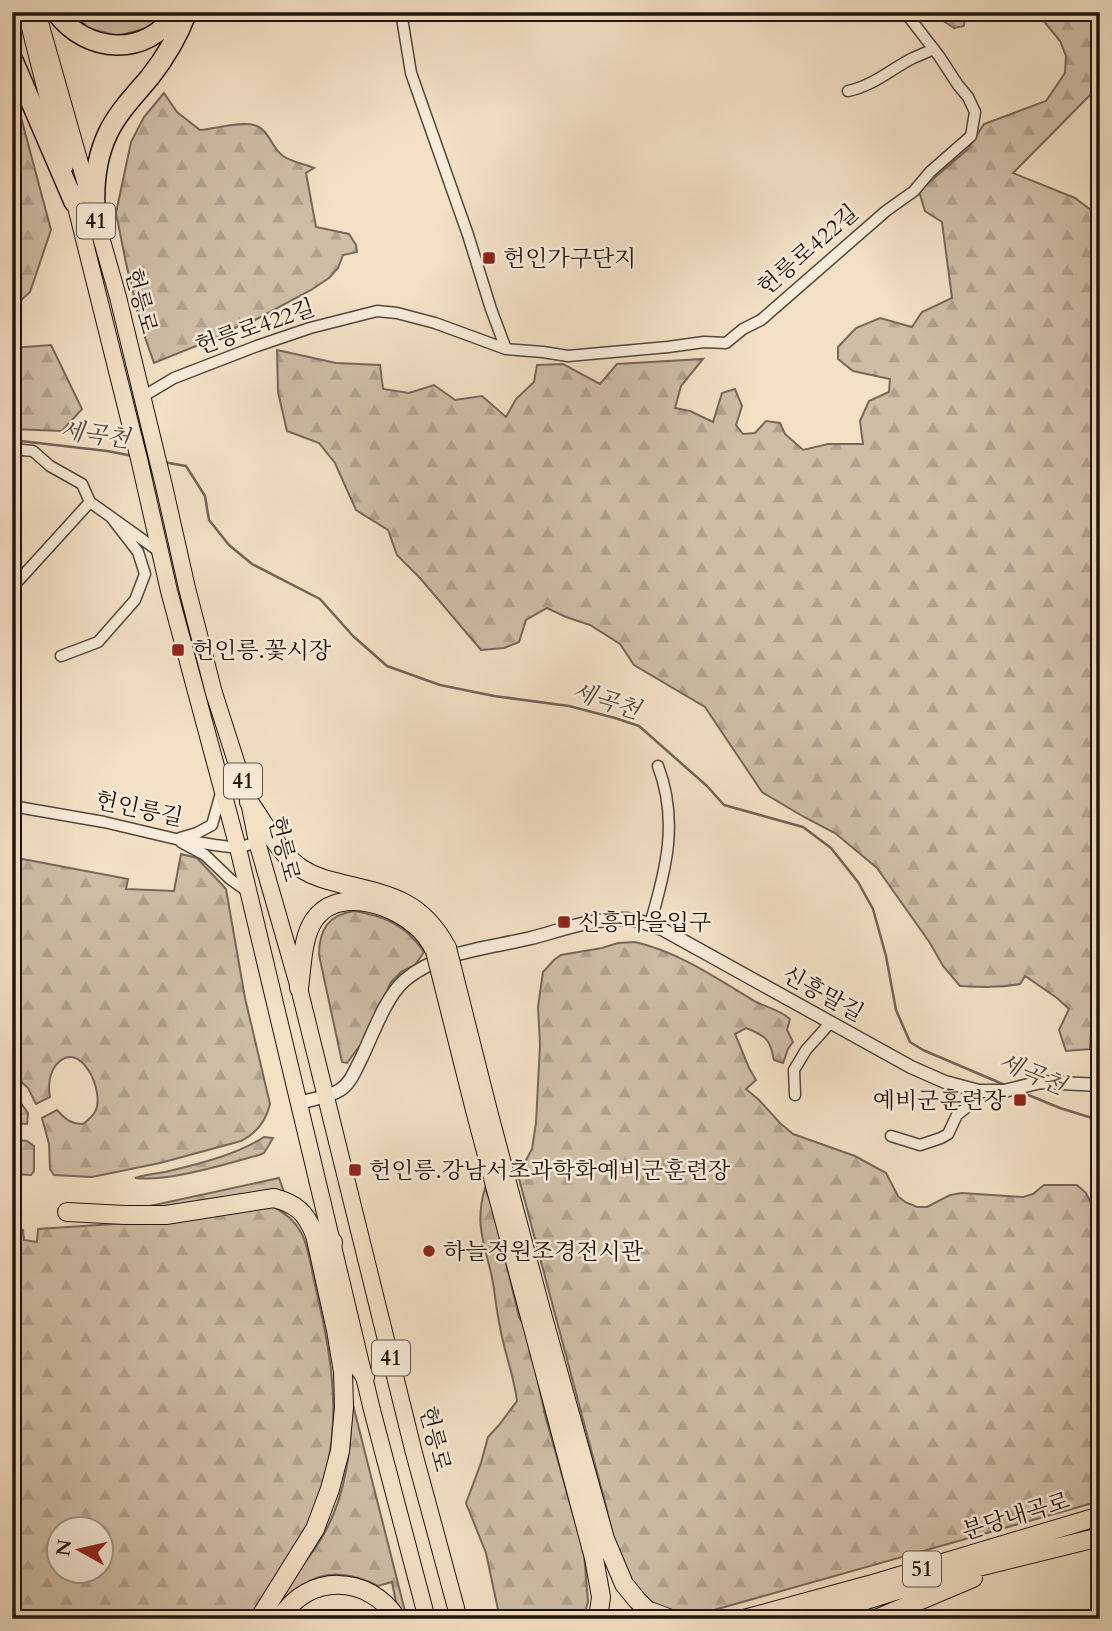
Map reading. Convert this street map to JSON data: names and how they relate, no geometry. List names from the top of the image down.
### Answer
{
  "streets": {
    "highway": ["분당내곡로", "51"],
    "main road": ["41", "헌릉로"],
    "street": ["헌릉로422길", "헌인릉길", "신흥말길"]
  },
  "crossings": [
    ["헌릉로422길", "헌릉로"],
    ["헌릉로", "헌인릉길"],
    ["헌릉로", "신흥말길"]
  ],
  "water": ["세곡천"],
  "places": {
    "transit": [
      "헌인가구단지",
      "헌인릉.꽃시장",
      "신흥마을입구",
      "예비군훈련장",
      "헌인릉.강남서초과학화예비군훈련장"
    ],
    "other": ["하늘정원조경전시관"]
  },
  "north": "left"
}
